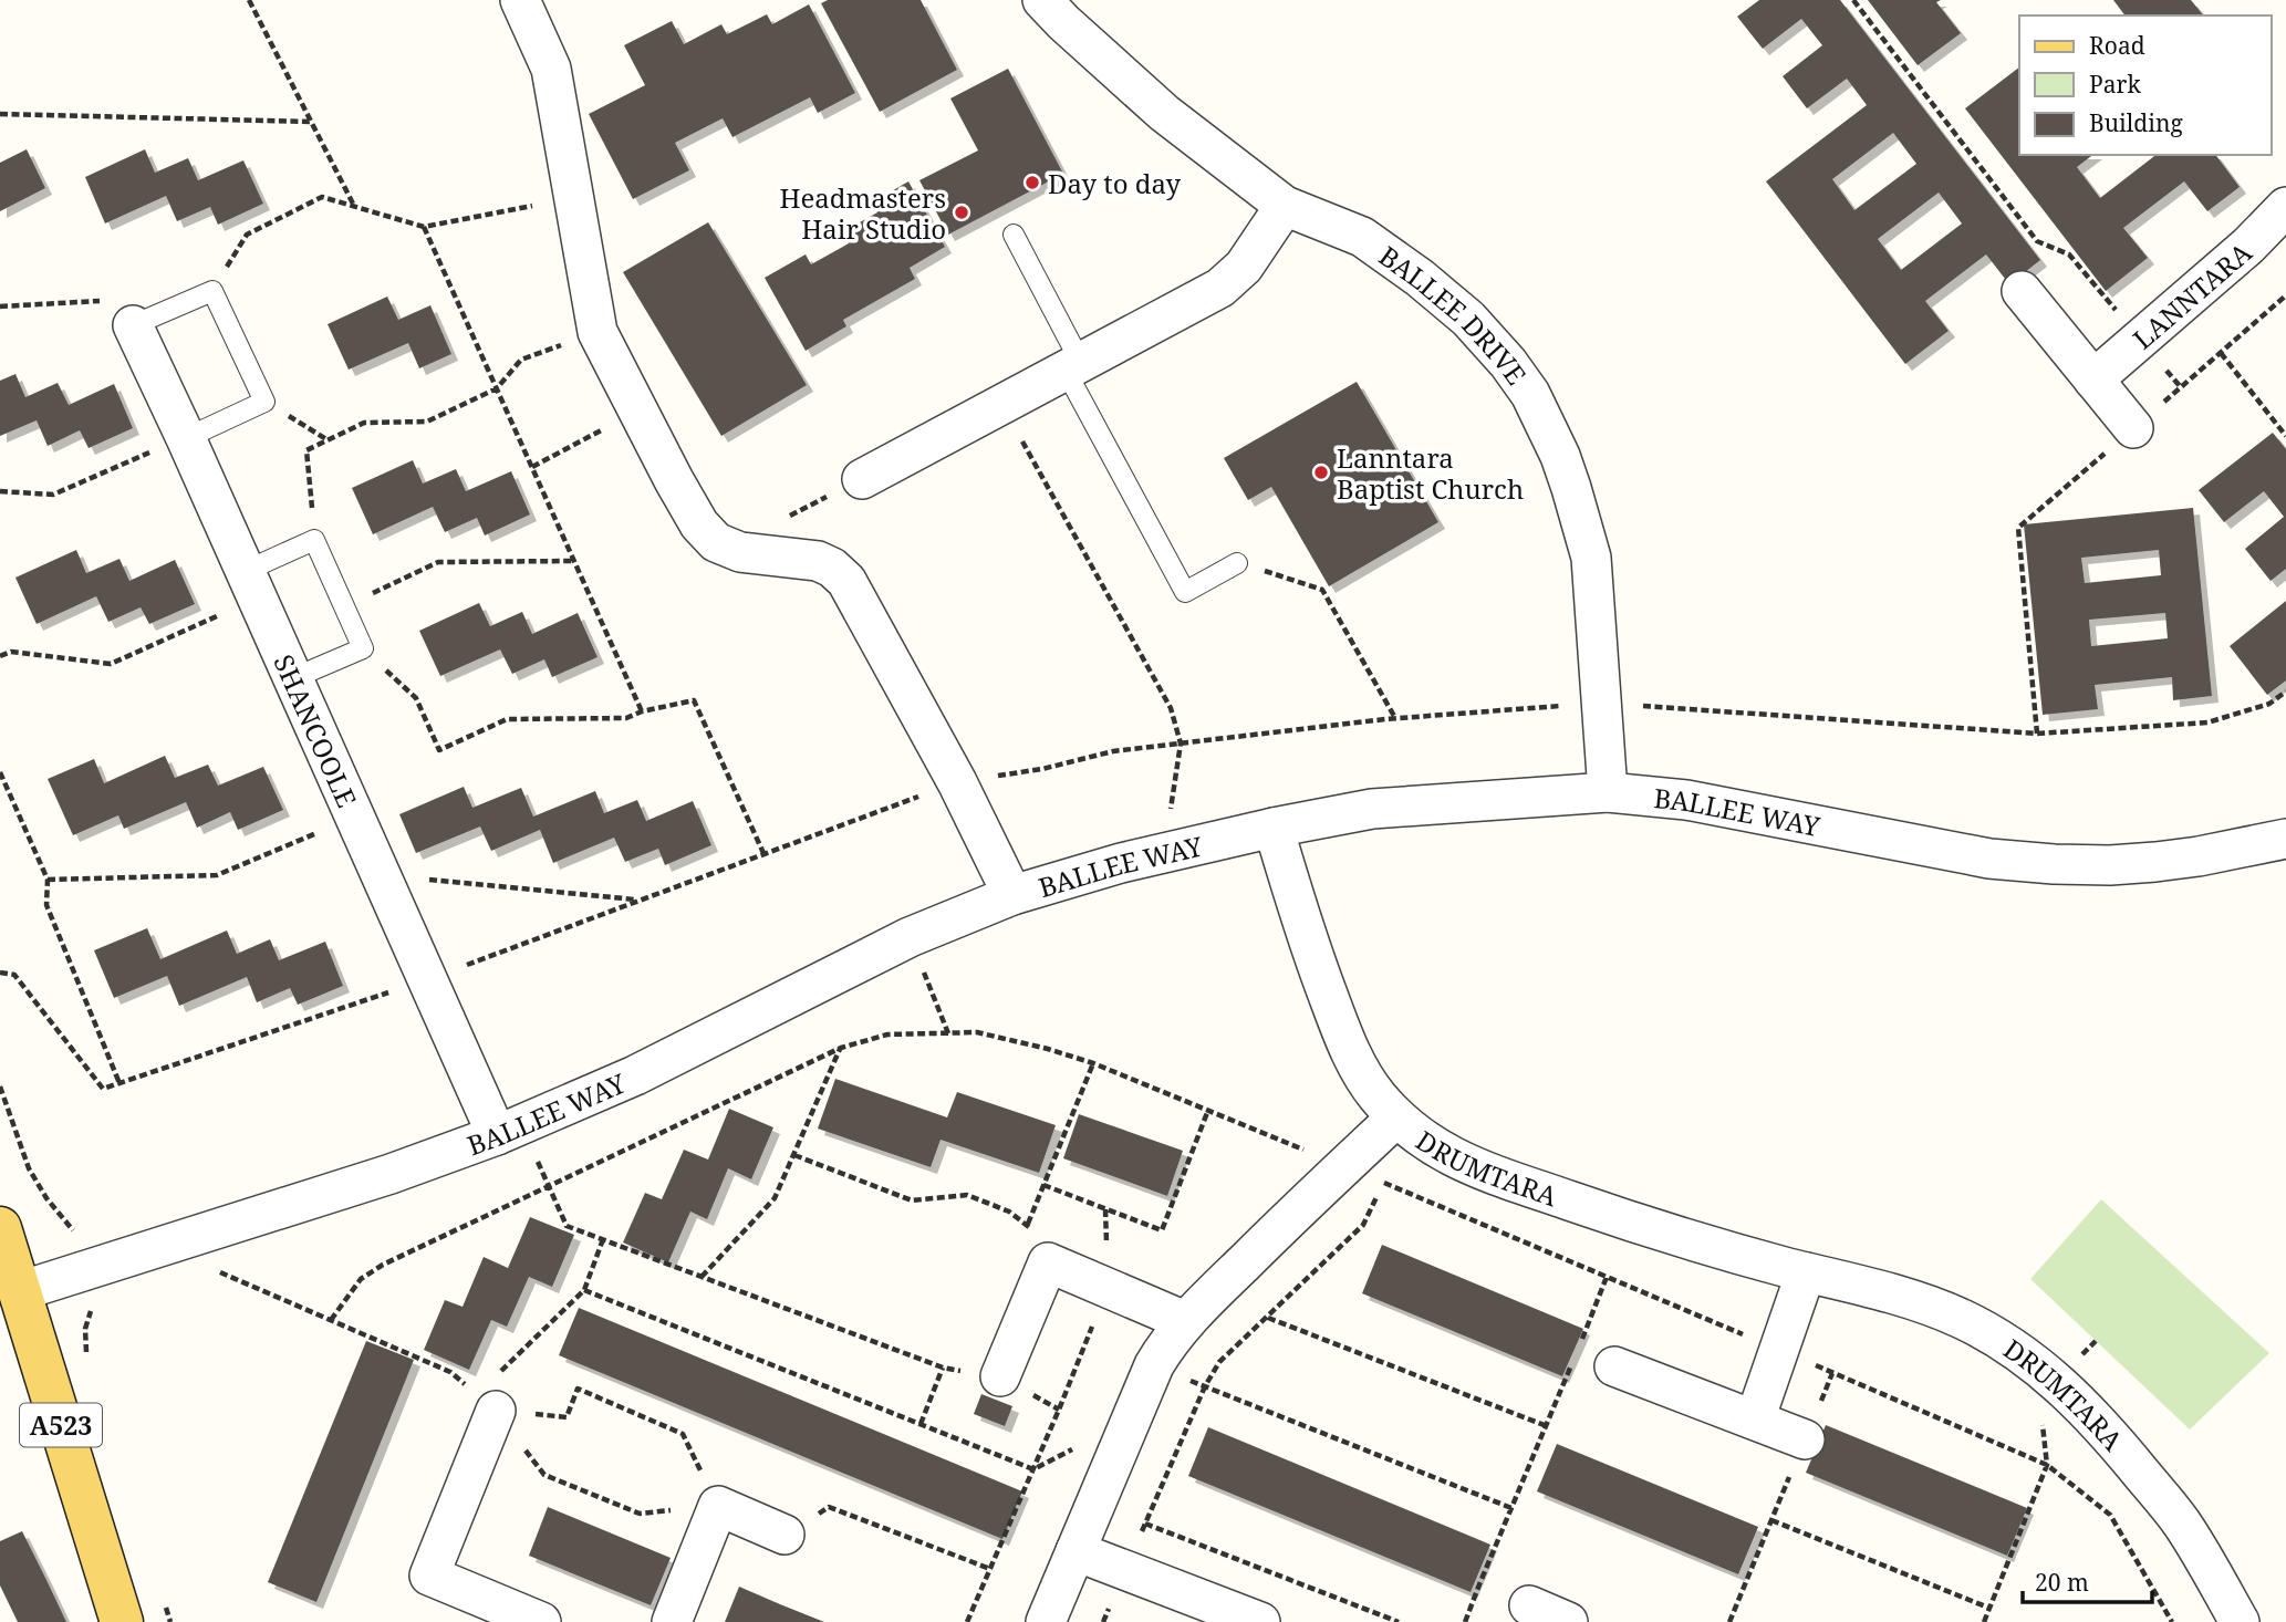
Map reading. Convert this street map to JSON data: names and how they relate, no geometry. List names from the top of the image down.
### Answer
{
  "streets": {
    "main road": ["A523"],
    "street": [
      "LANNTARA",
      "BALLEE DRIVE",
      "SHANCOOLE",
      "BALLEE WAY",
      "DRUMTARA"
    ]
  },
  "crossings": [
    ["BALLEE DRIVE", "BALLEE WAY"],
    ["SHANCOOLE", "BALLEE WAY"],
    ["BALLEE WAY", "DRUMTARA"],
    ["BALLEE WAY", "A523"]
  ],
  "places": ["Day to day", "Headmasters Hair Studio", "Lanntara Baptist Church"],
  "legend": ["Road", "Park", "Building"],
  "scale_bar": "20 m"
}
